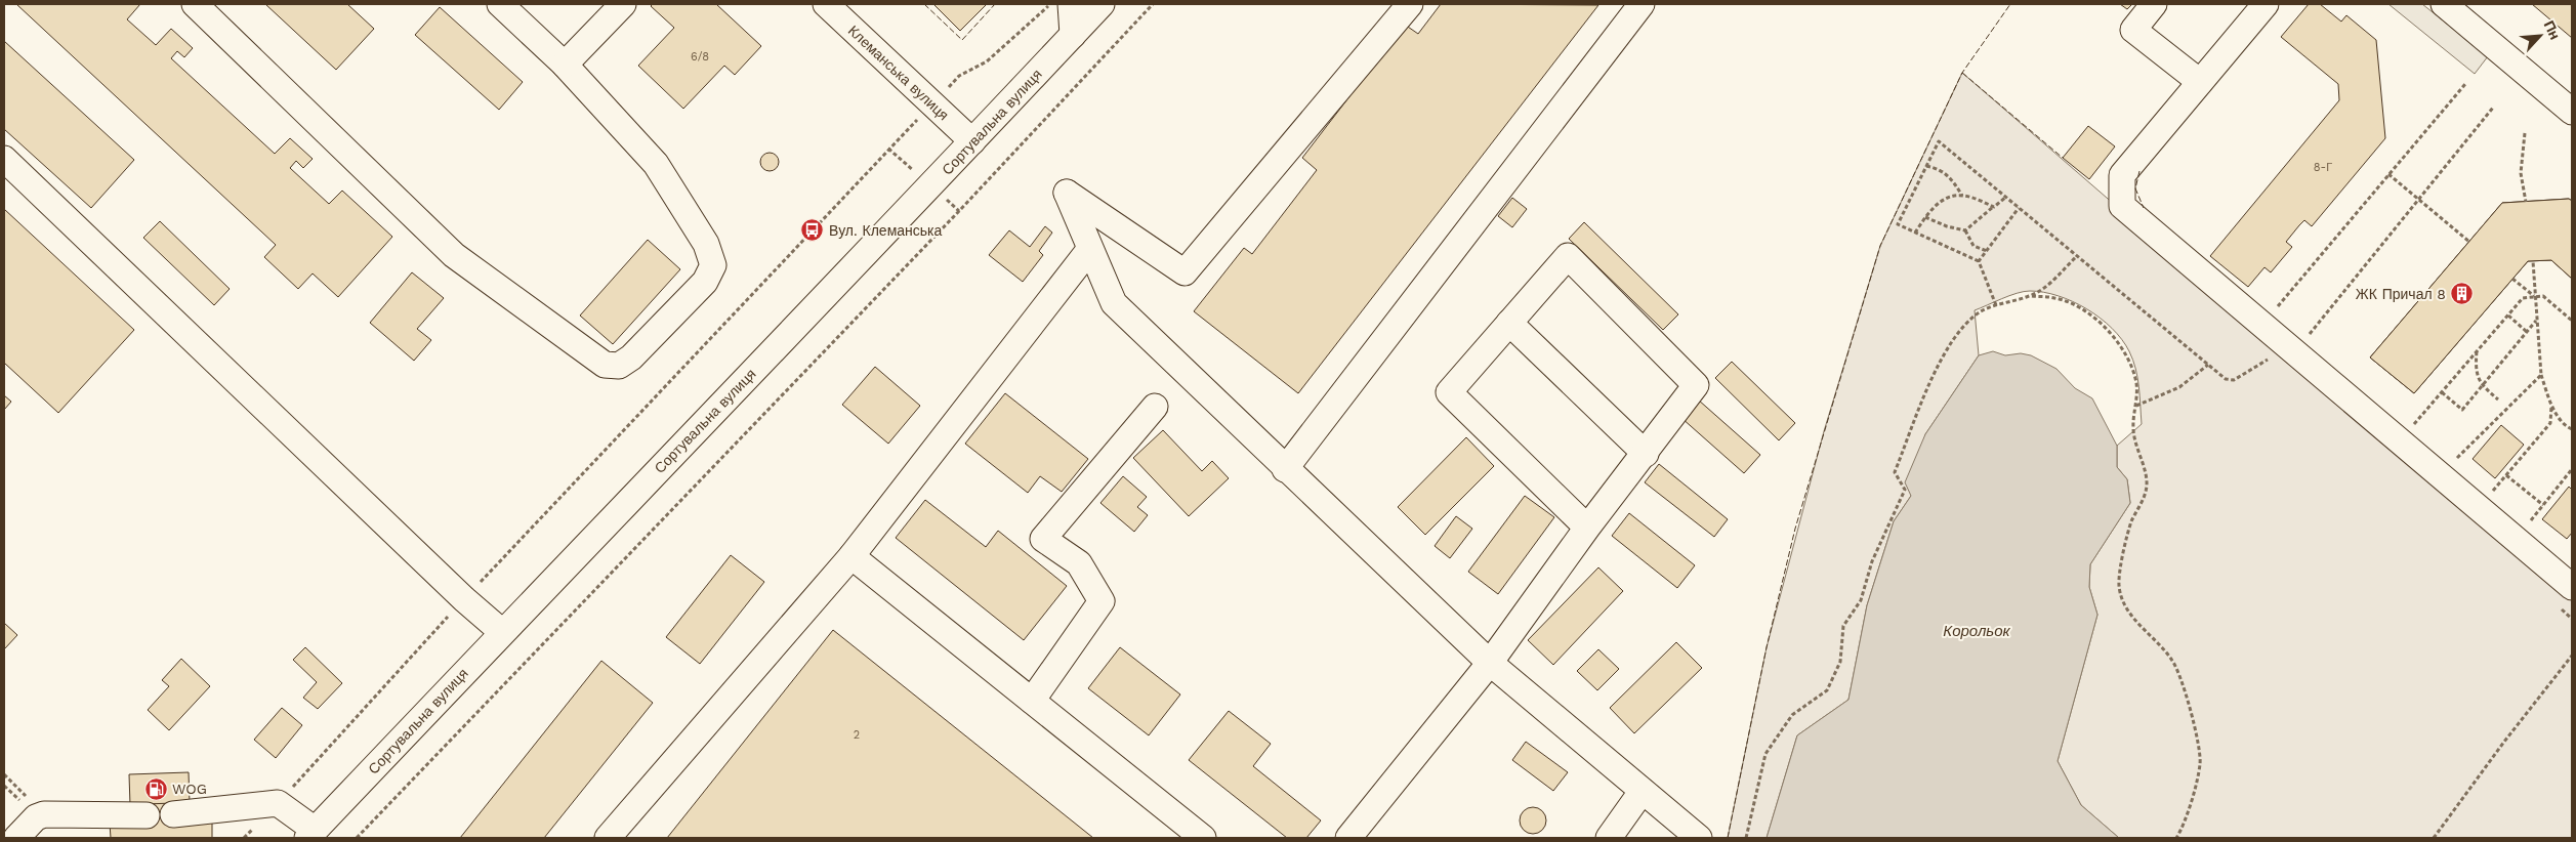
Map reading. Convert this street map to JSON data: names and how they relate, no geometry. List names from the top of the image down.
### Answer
{
  "streets": {
    "street": ["Клеманська вулиця", "Сортувальна вулиця"]
  },
  "crossings": [
    ["Клеманська вулиця", "Сортувальна вулиця"]
  ],
  "water": ["Корольок"],
  "places": {
    "bus stop": ["Вул. Клеманська"],
    "building": ["ЖК Причал 8"],
    "fuel station": ["WOG"]
  },
  "house_numbers": ["6/8", "8-Г", "2"],
  "north": "top right"
}
